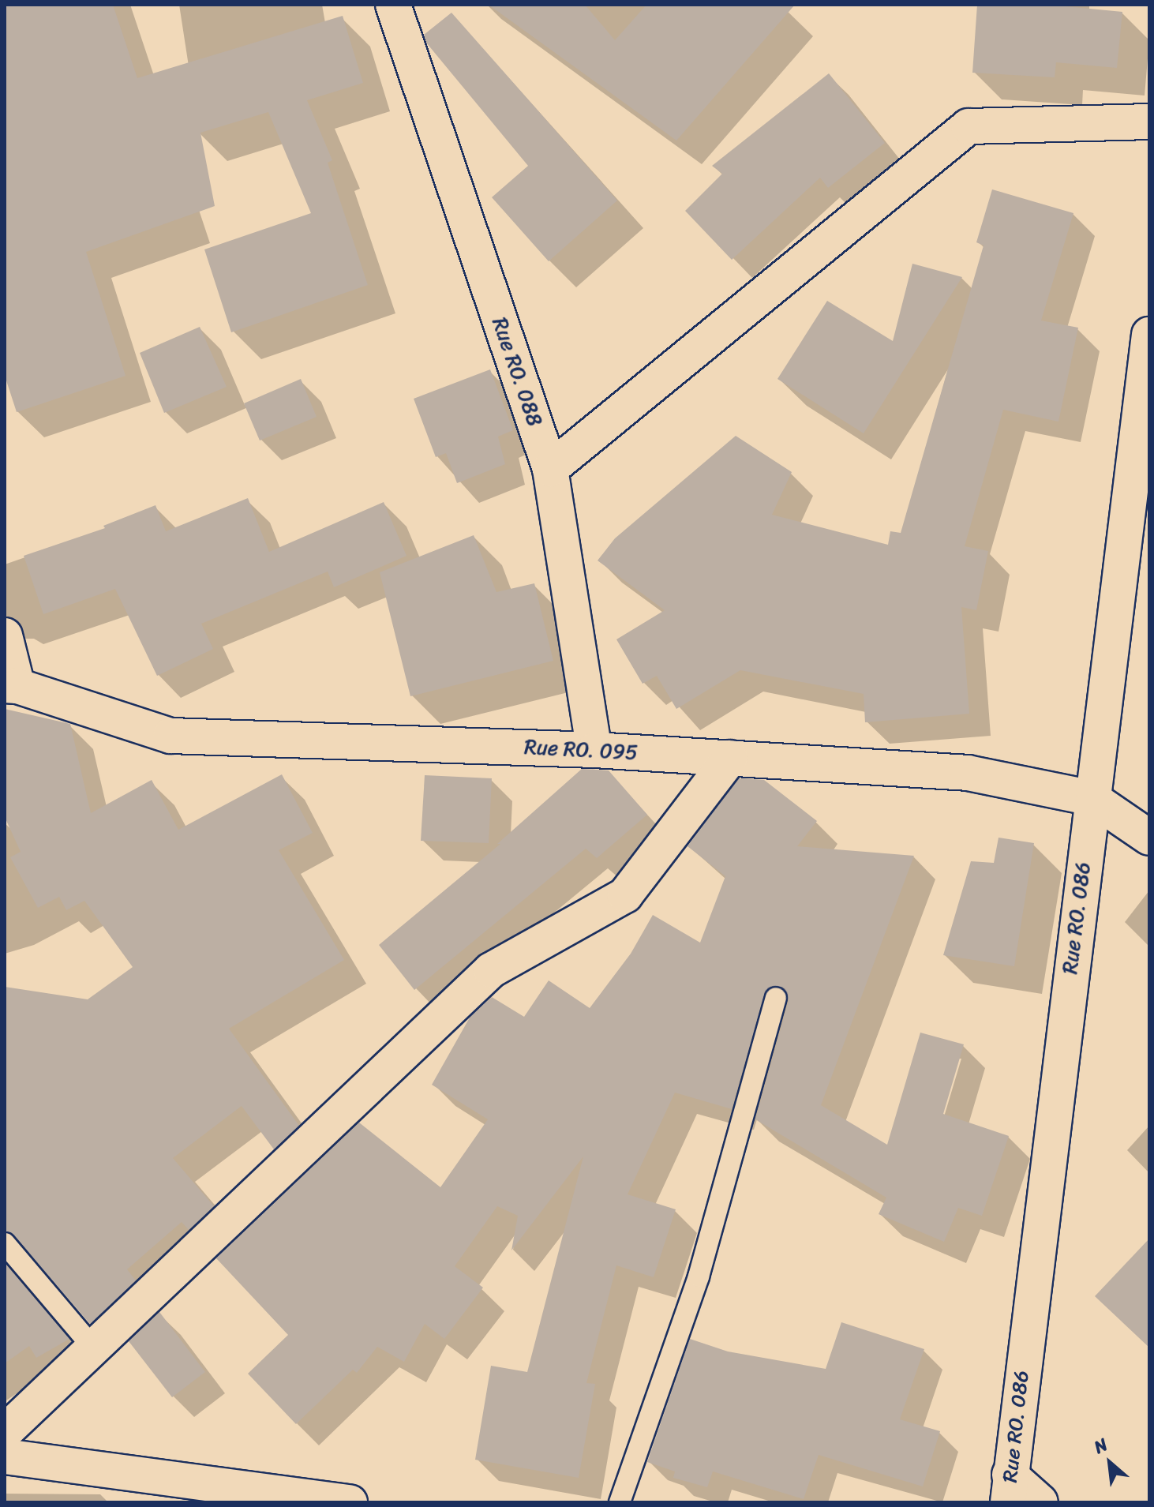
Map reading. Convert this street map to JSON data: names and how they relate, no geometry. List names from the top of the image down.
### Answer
{
  "streets": {
    "street": ["Rue RO. 088", "Rue RO. 095", "Rue RO. 086"]
  },
  "crossings": [
    ["Rue RO. 088", "Rue RO. 095"],
    ["Rue RO. 095", "Rue RO. 086"]
  ],
  "north": "top left"
}
